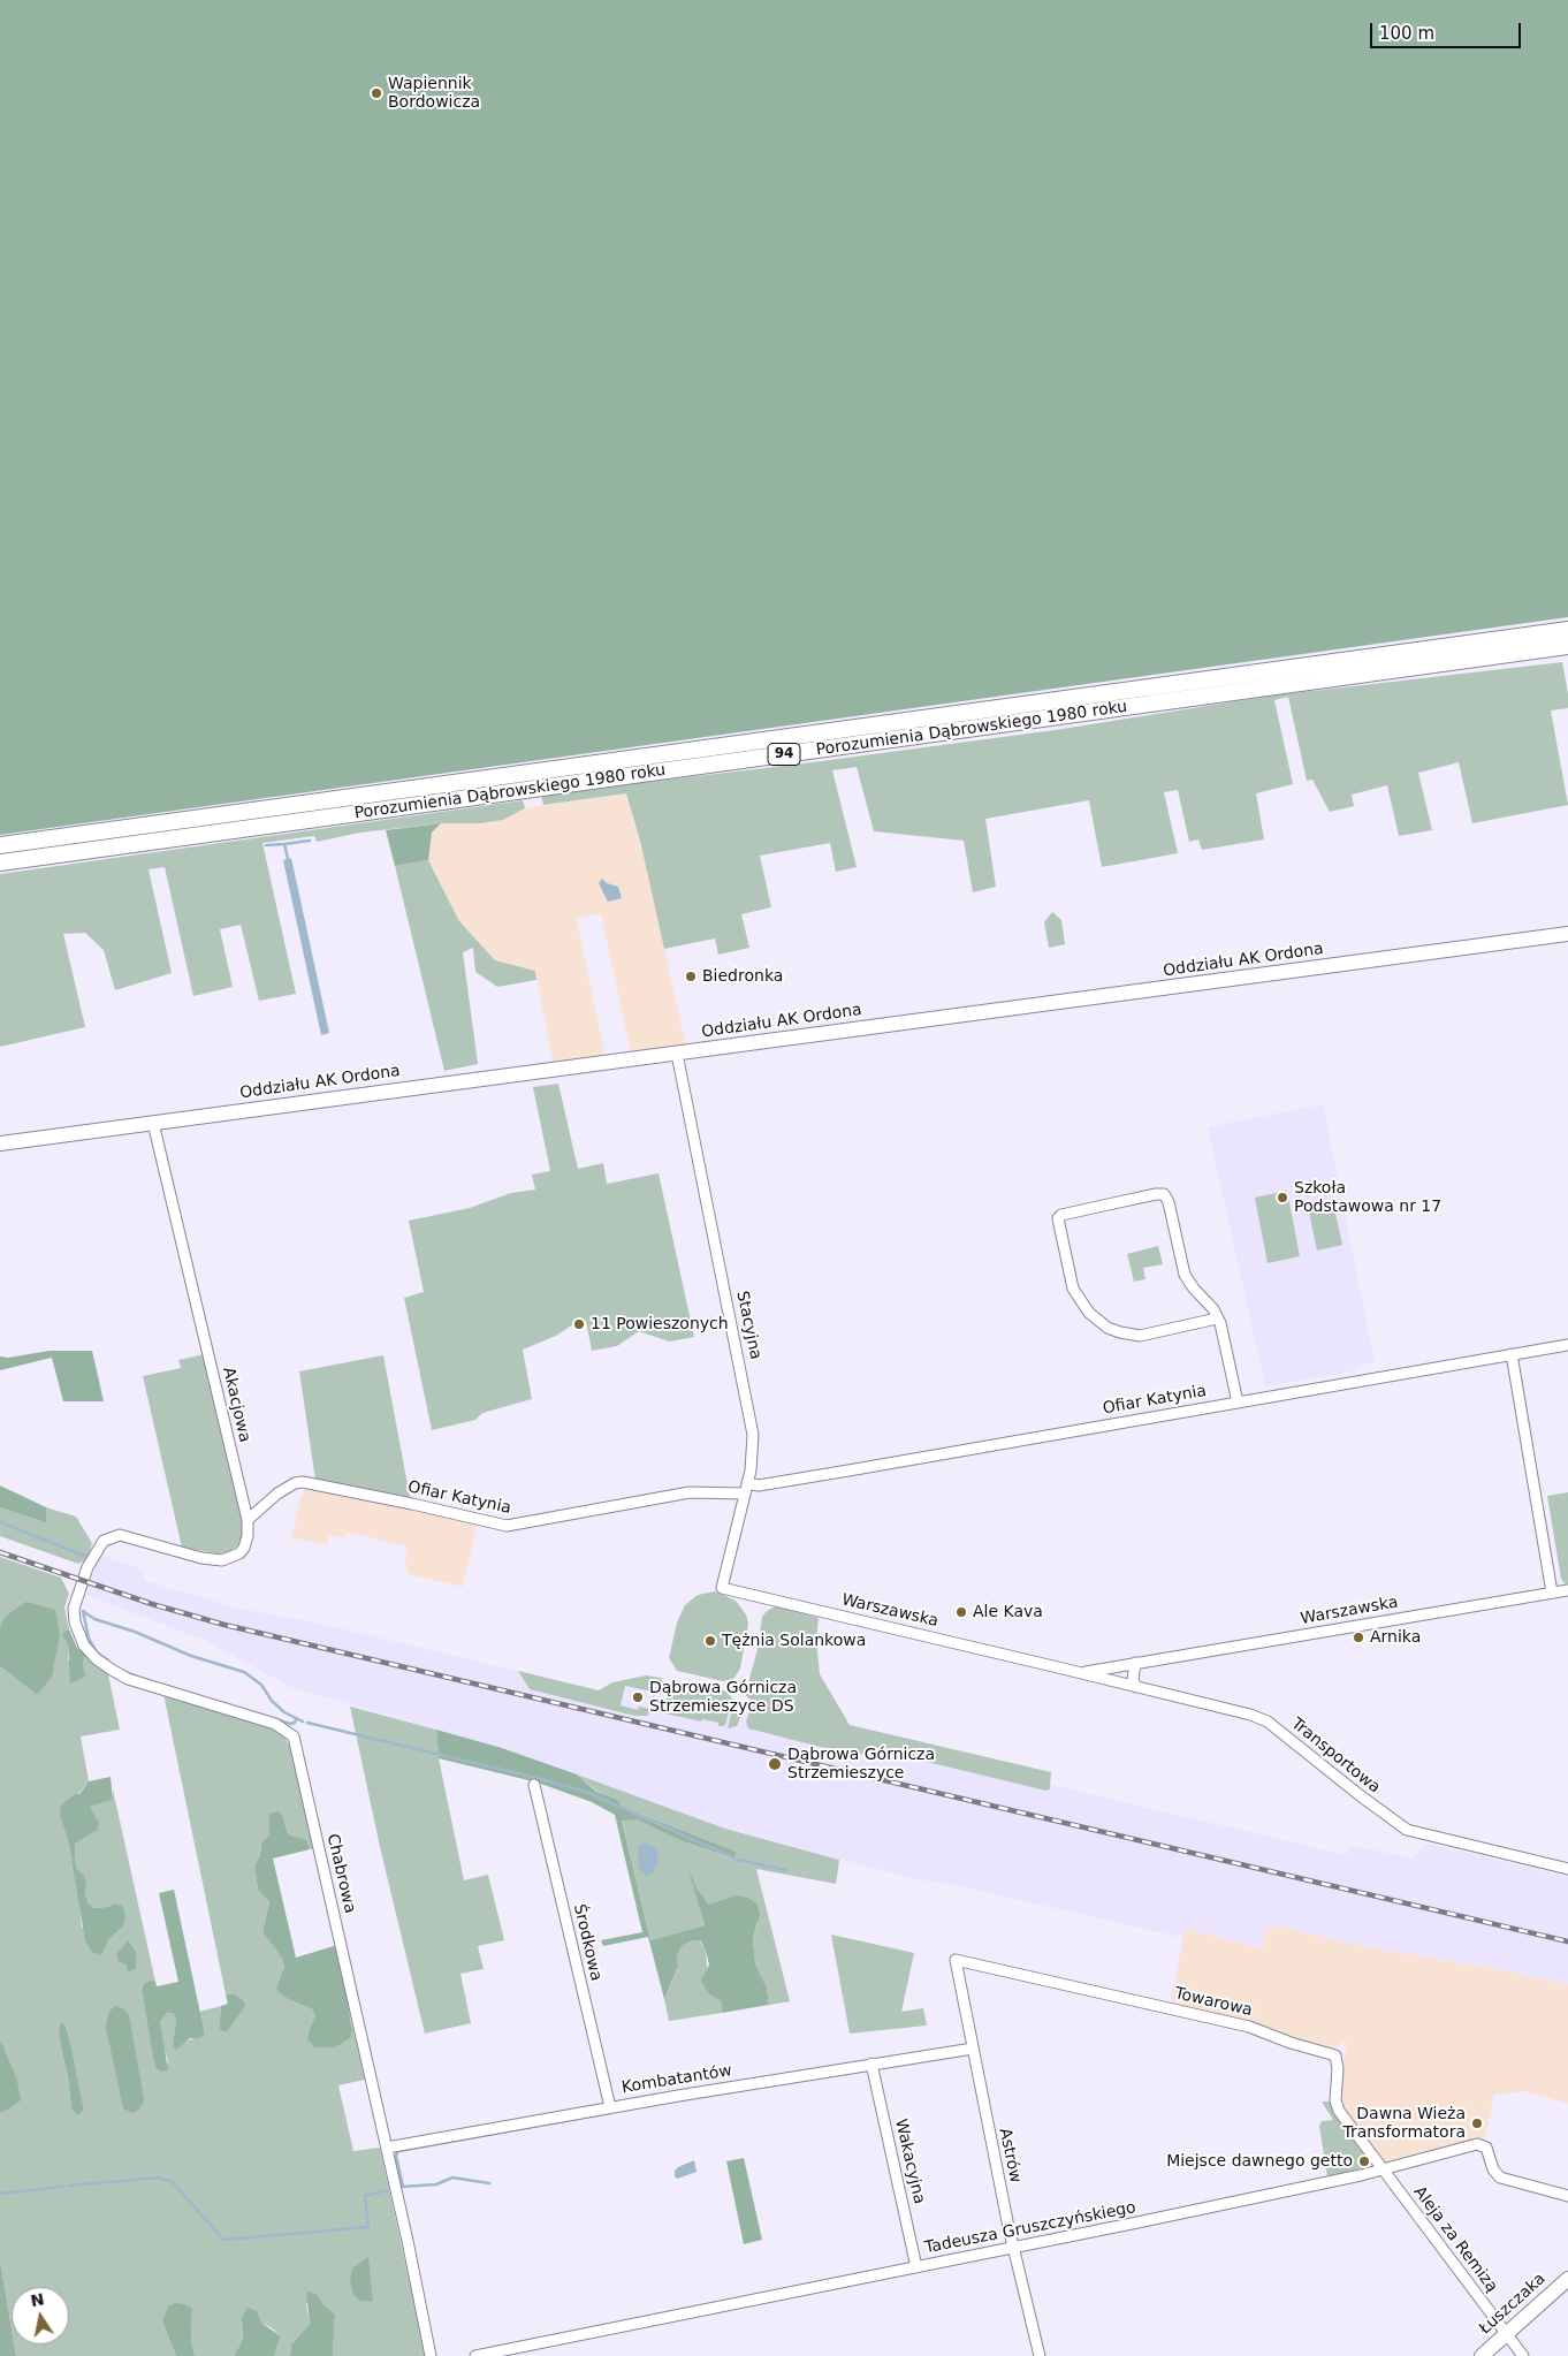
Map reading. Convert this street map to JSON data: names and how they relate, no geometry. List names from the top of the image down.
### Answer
{
  "streets": {
    "main road": ["Porozumienia Dąbrowskiego 1980 roku", "94"],
    "street": [
      "Oddziału AK Ordona",
      "Stacyjna",
      "Ofiar Katynia",
      "Akacjowa",
      "Warszawska",
      "Transportowa",
      "Chabrowa",
      "Środkowa",
      "Towarowa",
      "Kombatantów",
      "Astrów",
      "Wakacyjna",
      "Tadeusza Gruszczyńskiego",
      "Aleja za Remizą",
      "Łuszczaka"
    ]
  },
  "crossings": [
    ["Oddziału AK Ordona", "Stacyjna"],
    ["Oddziału AK Ordona", "Akacjowa"],
    ["Stacyjna", "Ofiar Katynia"],
    ["Stacyjna", "Warszawska"],
    ["Ofiar Katynia", "Akacjowa"],
    ["Akacjowa", "Chabrowa"],
    ["Warszawska", "Transportowa"],
    ["Chabrowa", "Kombatantów"],
    ["Środkowa", "Kombatantów"],
    ["Towarowa", "Astrów"],
    ["Towarowa", "Tadeusza Gruszczyńskiego"],
    ["Towarowa", "Aleja za Remizą"],
    ["Kombatantów", "Astrów"],
    ["Kombatantów", "Wakacyjna"],
    ["Astrów", "Tadeusza Gruszczyńskiego"],
    ["Wakacyjna", "Tadeusza Gruszczyńskiego"],
    ["Tadeusza Gruszczyńskiego", "Aleja za Remizą"],
    ["Aleja za Remizą", "Łuszczaka"]
  ],
  "places": [
    "Wapiennik Bordowicza",
    "Biedronka",
    "Szkoła Podstawowa nr 17",
    "11 Powieszonych",
    "Ale Kava",
    "Arnika",
    "Tężnia Solankowa",
    "Dąbrowa Górnicza Strzemieszyce DS",
    "Dąbrowa Górnicza Strzemieszyce",
    "Dawna Wieża Transformatora",
    "Miejsce dawnego getto"
  ],
  "scale_bar": "100 m",
  "north": "top"
}
